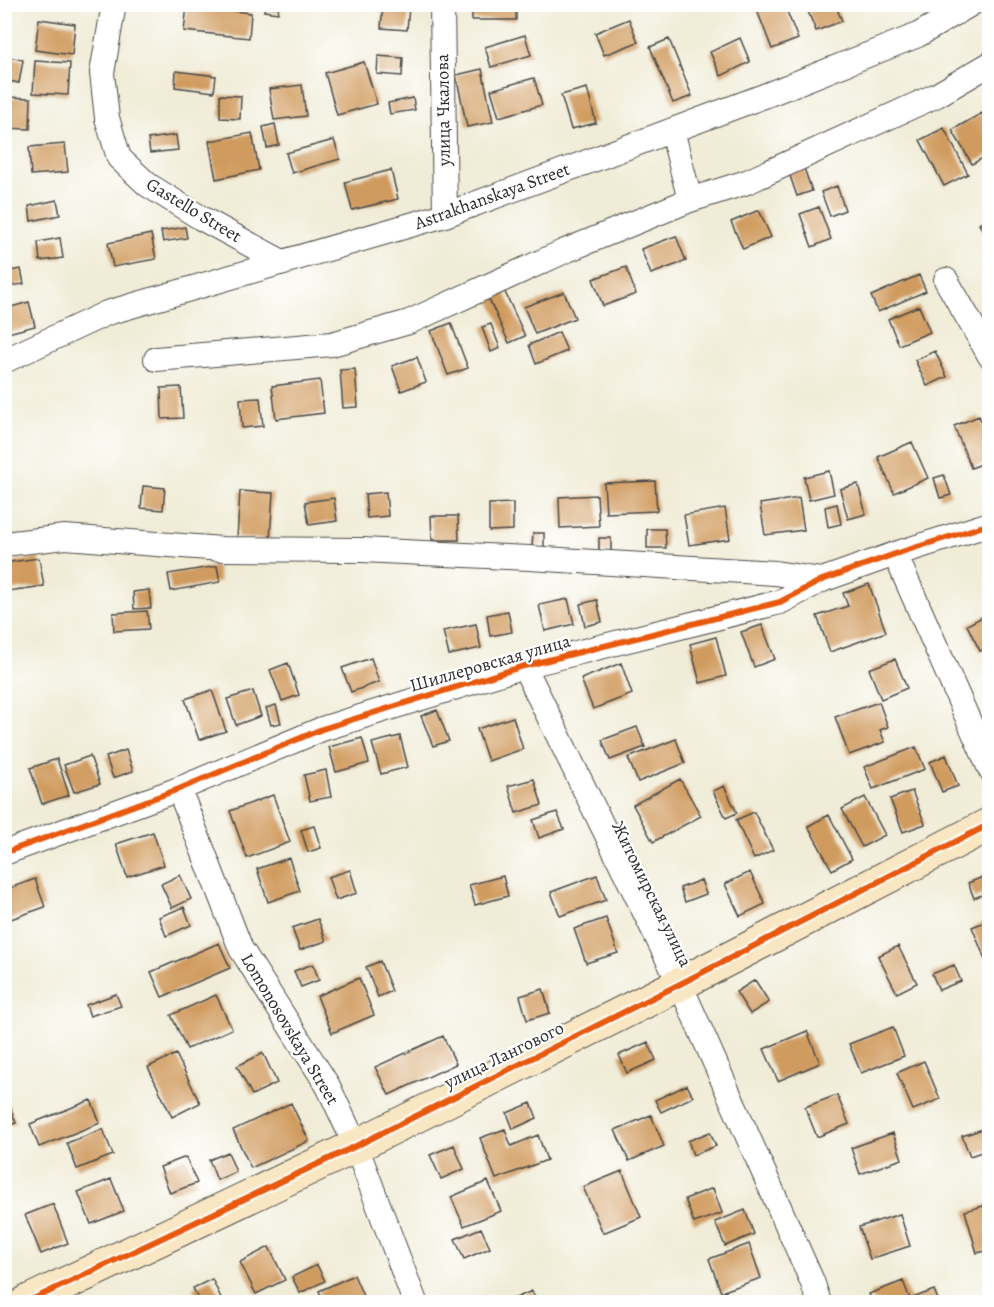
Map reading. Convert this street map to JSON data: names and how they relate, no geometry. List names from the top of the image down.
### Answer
{
  "streets": {
    "street": [
      "улица Чкалова",
      "Astrakhanskaya Street",
      "Gastello Street",
      "Шиллеровская улица",
      "Житомирская улица",
      "Lomonosovskaya Street",
      "улица Лангового"
    ]
  },
  "crossings": [
    ["улица Чкалова", "Astrakhanskaya Street"],
    ["Astrakhanskaya Street", "Gastello Street"],
    ["Шиллеровская улица", "Житомирская улица"],
    ["Шиллеровская улица", "Lomonosovskaya Street"],
    ["Житомирская улица", "улица Лангового"],
    ["Lomonosovskaya Street", "улица Лангового"]
  ]
}
